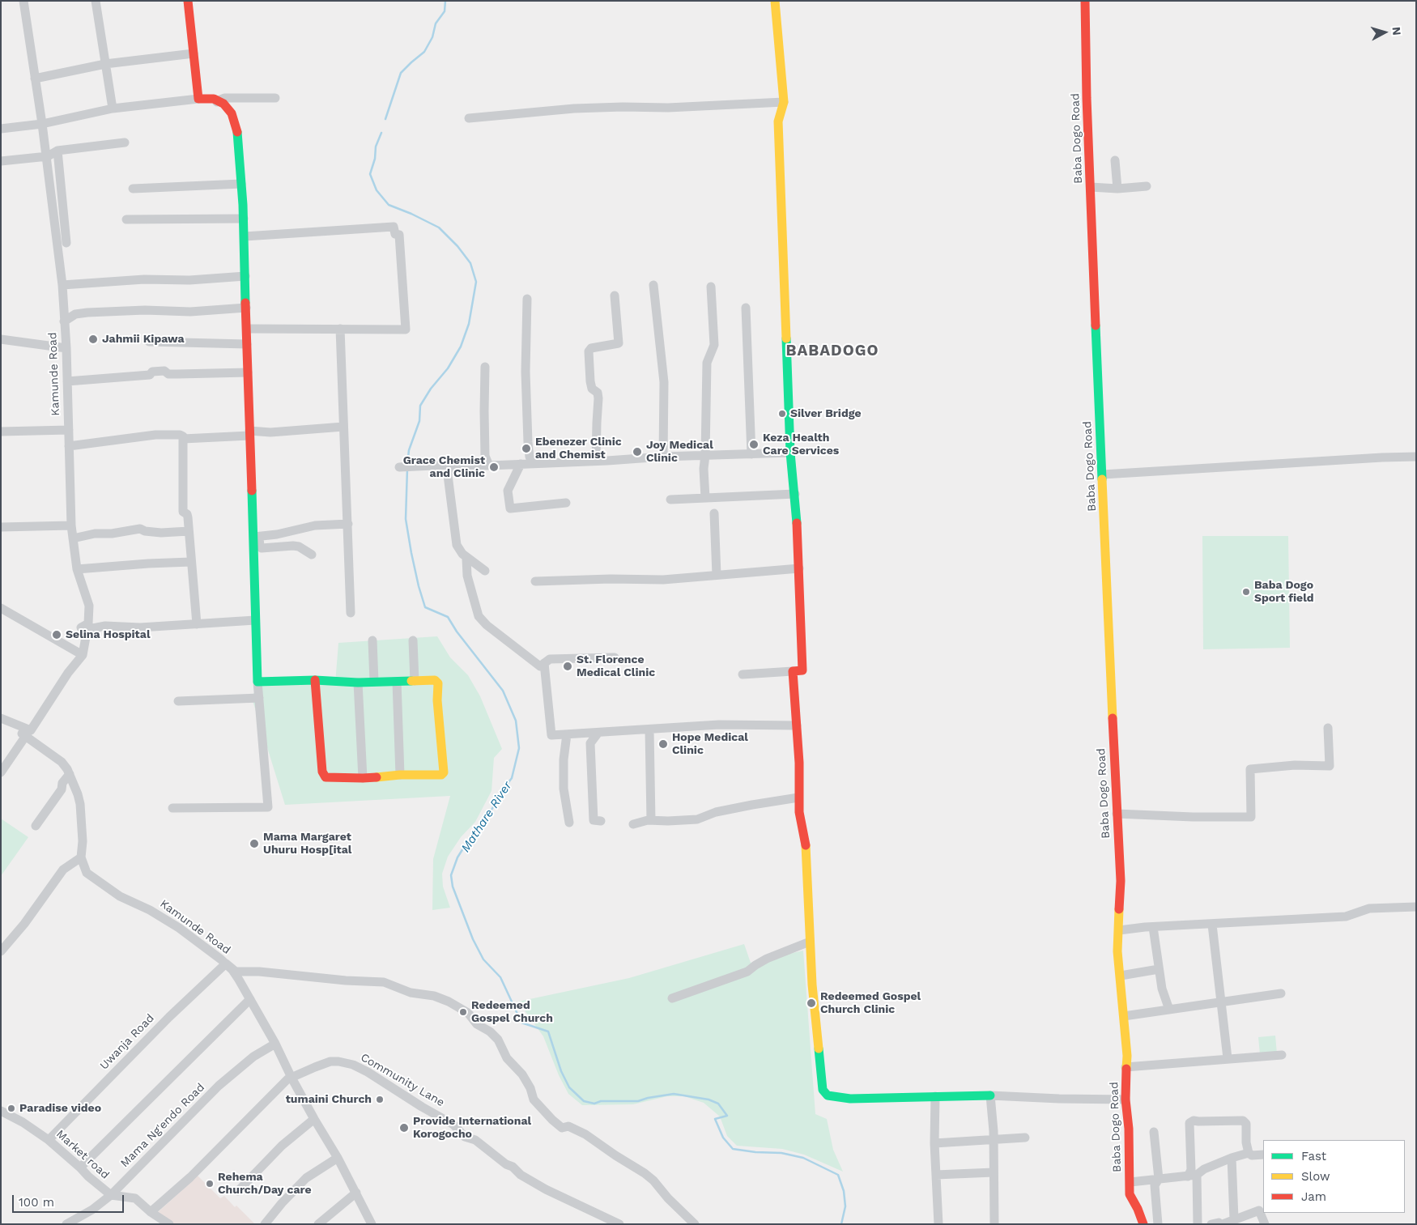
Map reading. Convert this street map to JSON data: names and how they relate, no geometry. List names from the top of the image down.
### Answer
{
  "streets": {
    "street": [
      "Baba Dogo Road",
      "Kamunde Road",
      "Uwanja Road",
      "Community Lane",
      "Mama Ng'endo Road",
      "Market road"
    ]
  },
  "crossings": [
    ["Kamunde Road", "Uwanja Road"],
    ["Kamunde Road", "Community Lane"],
    ["Kamunde Road", "Mama Ng'endo Road"],
    ["Uwanja Road", "Market road"],
    ["Community Lane", "Market road"],
    ["Mama Ng'endo Road", "Market road"]
  ],
  "districts": ["BABADOGO"],
  "water": ["Mathare River"],
  "places": [
    "Jahmii Kipawa",
    "Silver Bridge",
    "Keza Health Care Services",
    "Ebenezer Clinic and Chemist",
    "Joy Medical Clinic",
    "Grace Chemist and Clinic",
    "Baba Dogo Sport field",
    "Selina Hospital",
    "St. Florence Medical Clinic",
    "Hope Medical Clinic",
    "Mama Margaret Uhuru Hosp[ital",
    "Redeemed Gospel Church Clinic",
    "Redeemed Gospel Church",
    "tumaini Church",
    "Paradise video",
    "Provide International Korogocho",
    "Rehema Church/Day care"
  ],
  "legend": ["Fast", "Slow", "Jam"],
  "scale_bar": "100 m",
  "north": "right"
}
